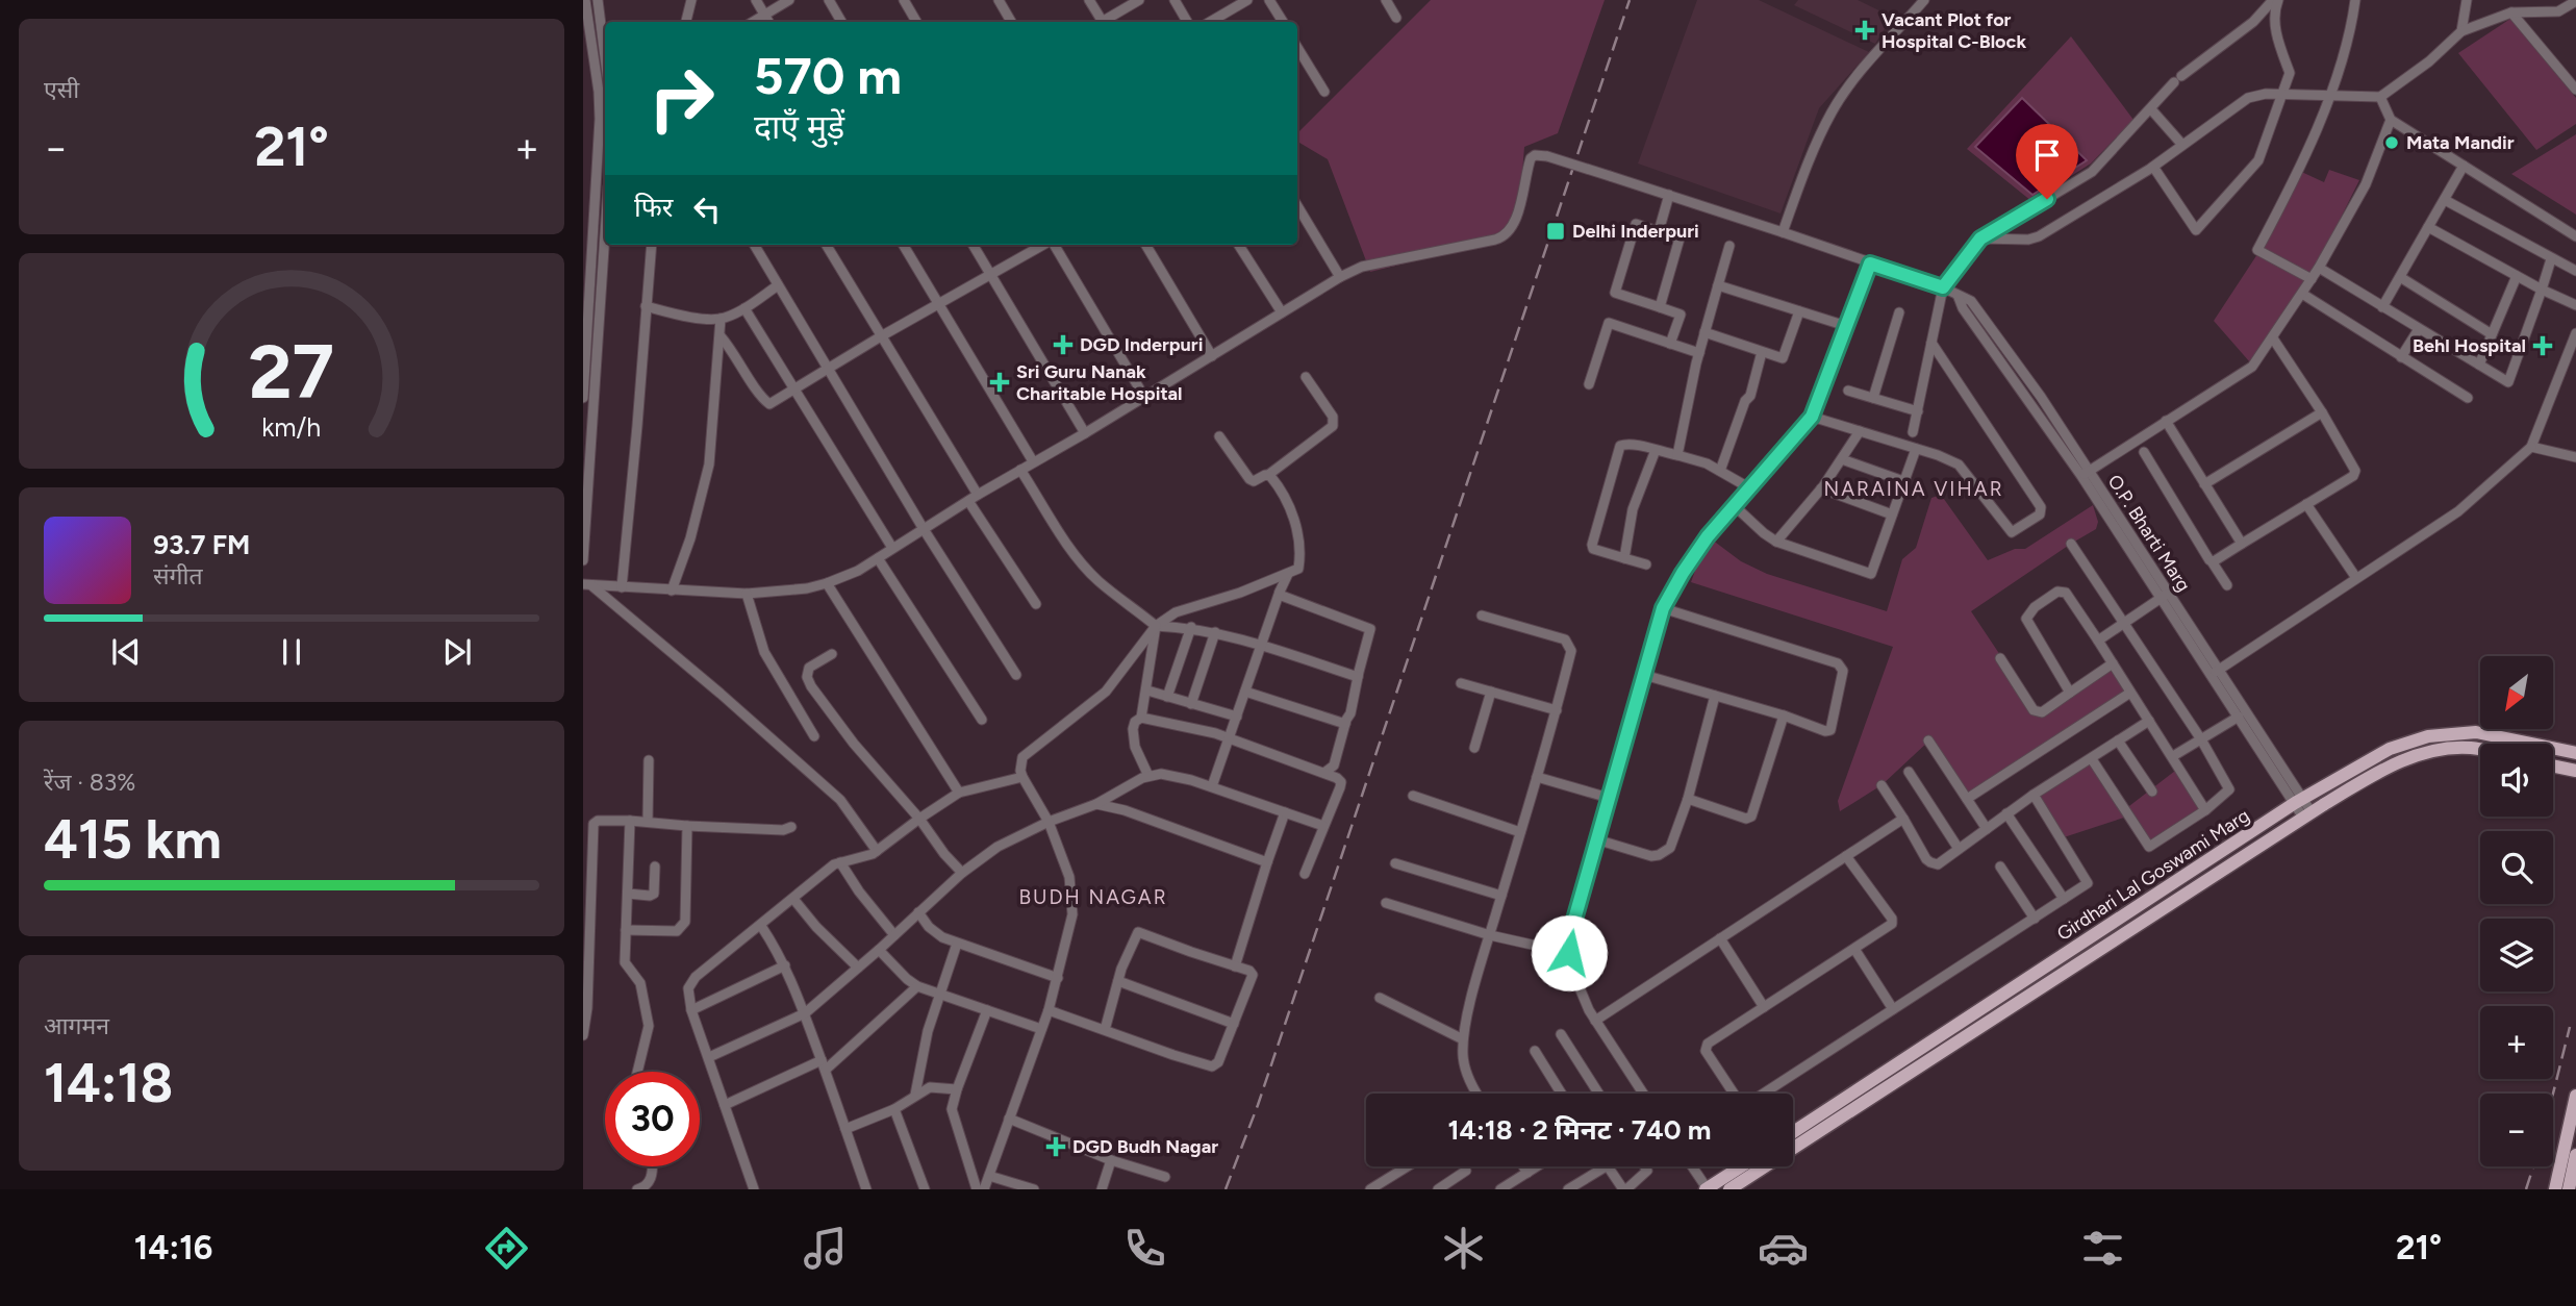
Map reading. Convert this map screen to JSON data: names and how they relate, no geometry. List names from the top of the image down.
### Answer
{
  "streets": {
    "main road": ["Girdhari Lal Goswami Marg"],
    "street": ["O.P. Bharti Marg"]
  },
  "crossings": [
    ["O.P. Bharti Marg", "Girdhari Lal Goswami Marg"]
  ],
  "districts": ["NARAINA VIHAR", "BUDH NAGAR"],
  "places": {
    "health": [
      "Vacant Plot for Hospital C-Block",
      "DGD Inderpuri",
      "Behl Hospital",
      "Sri Guru Nanak Charitable Hospital",
      "DGD Budh Nagar"
    ],
    "other": ["Mata Mandir"],
    "transit": ["Delhi Inderpuri"]
  },
  "north": "bottom left",
  "page": {
    "tile": [
      "एसी",
      ["रेंज · 83%", "415 km"],
      ["आगमन", "14:18"]
    ],
    "turn": ["570 m", "दाएँ मुड़ें"],
    "heat": ["−", "21°", "+"],
    "then": "फिर",
    "song": ["93.7 FM", "संगीत"],
    "map_buttons": ["+", "−"],
    "limit": "30",
    "trip": "14:18 · 2 मिनट · 740 m",
    "tabs": ["14:16", "21°"],
    "gauge": ["27", "km/h"]
  }
}
